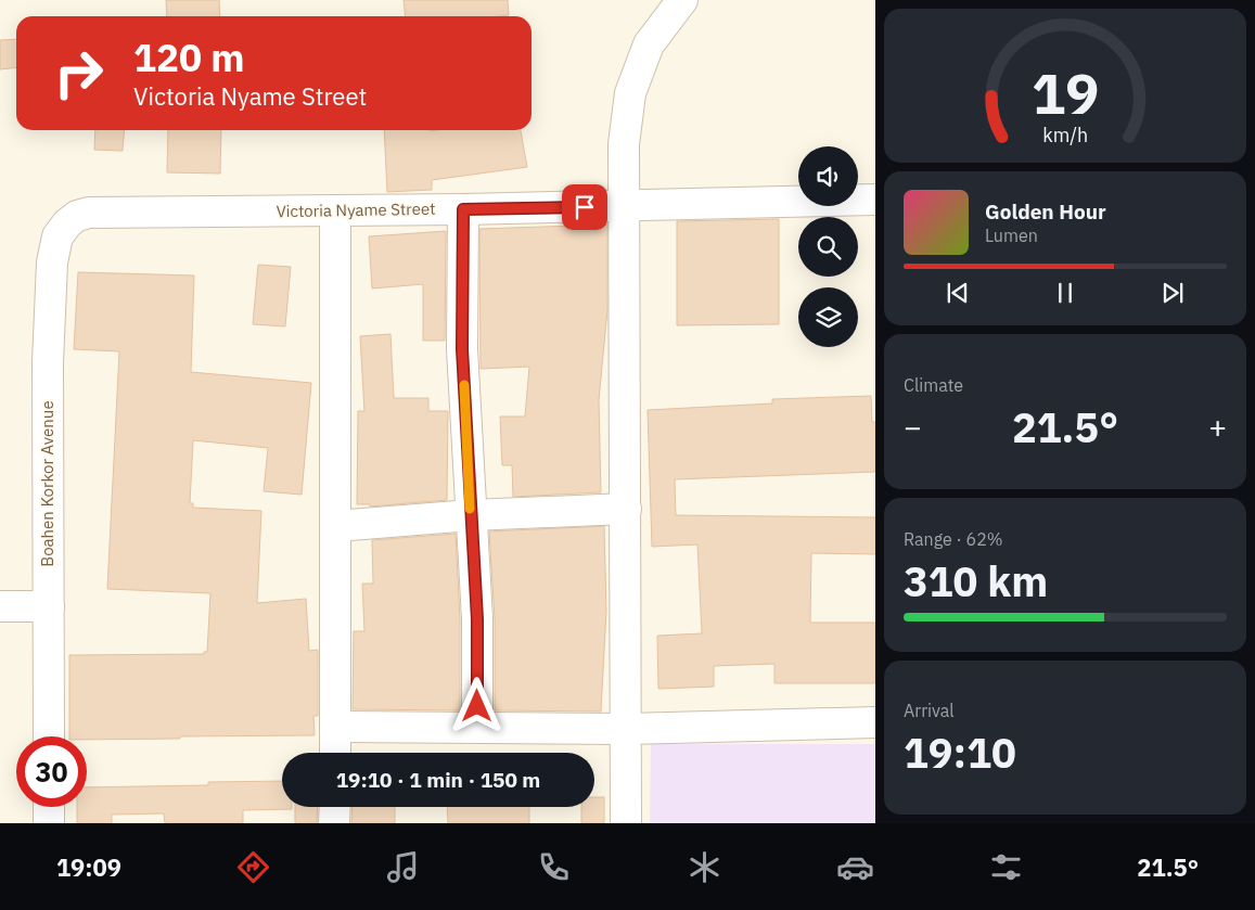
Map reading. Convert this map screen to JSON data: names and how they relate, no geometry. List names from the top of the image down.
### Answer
{
  "streets": {
    "street": ["Victoria Nyame Street", "Boahen Korkor Avenue"]
  },
  "crossings": [
    ["Victoria Nyame Street", "Boahen Korkor Avenue"]
  ],
  "page": {
    "turn": ["120 m", "Victoria Nyame Street"],
    "song": ["Golden Hour", "Lumen"],
    "tile": [
      "Climate",
      ["Range · 62%", "310 km"],
      ["Arrival", "19:10"]
    ],
    "heat": ["−", "21.5°", "+"],
    "limit": "30",
    "trip": "19:10 · 1 min · 150 m",
    "tabs": ["19:09", "21.5°"],
    "gauge": ["19", "km/h"]
  }
}
